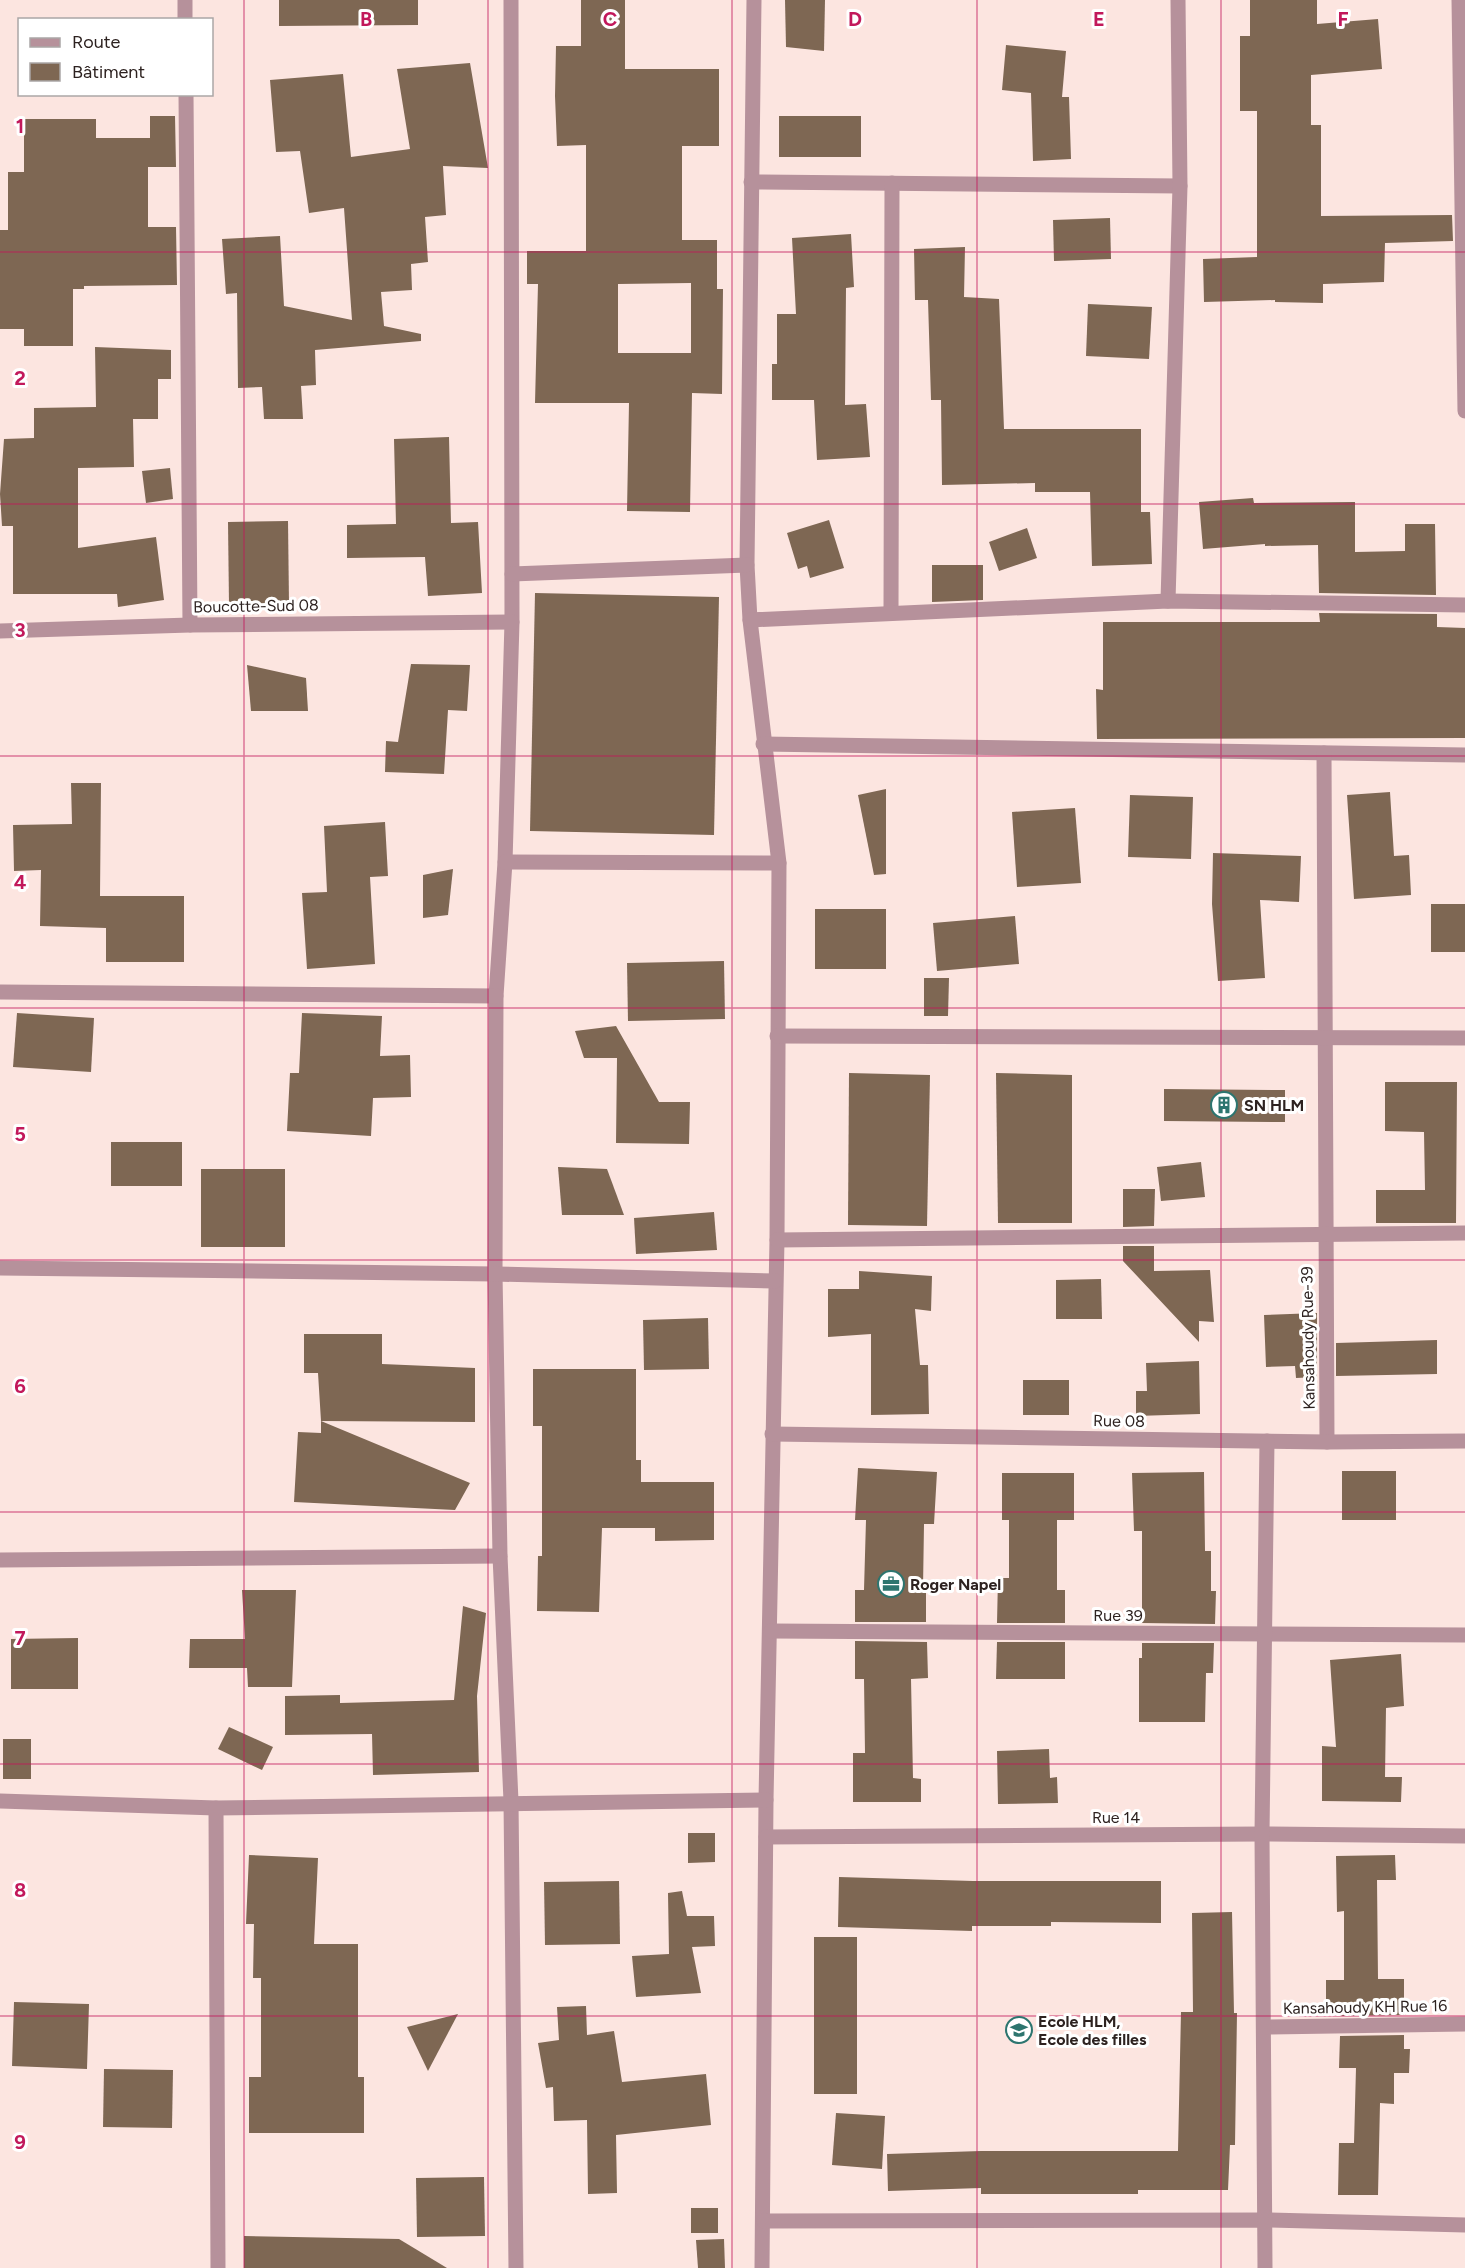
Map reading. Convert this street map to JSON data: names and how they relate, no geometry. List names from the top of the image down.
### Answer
{
  "streets": {
    "street": [
      "Boucotte-Sud 08",
      "Kansahoudy Rue-39",
      "Rue 08",
      "Rue 39",
      "Rue 14",
      "Kansahoudy KH Rue 16"
    ]
  },
  "crossings": [
    ["Kansahoudy Rue-39", "Rue 08"]
  ],
  "places": {
    "building": ["SN HLM"],
    "office": ["Roger Napel"],
    "school or university": ["Ecole HLM, Ecole des filles"]
  },
  "legend": ["Route", "Bâtiment"],
  "grid": {
    "columns": [
      "B",
      "C",
      "D",
      "E",
      "F"
    ],
    "rows": [
      "1",
      "2",
      "3",
      "4",
      "5",
      "6",
      "7",
      "8",
      "9"
    ]
  }
}
